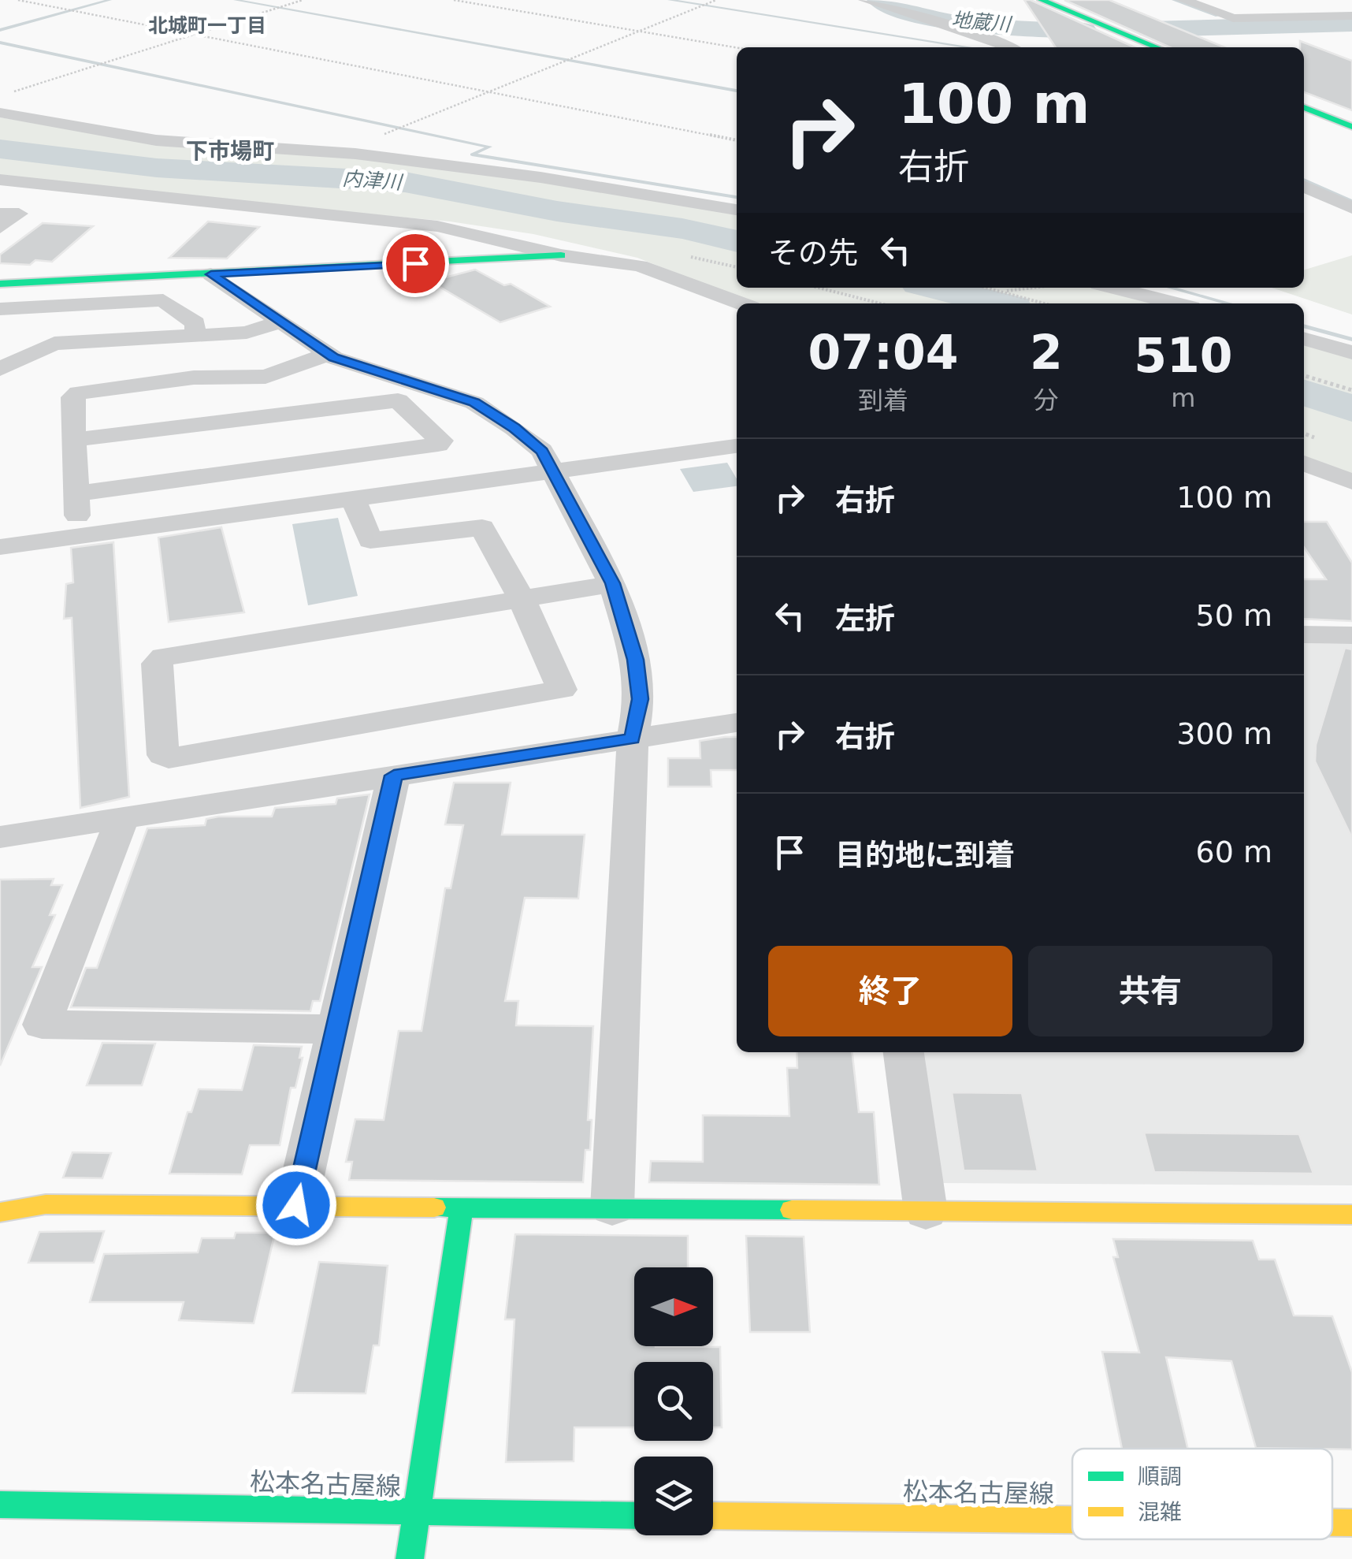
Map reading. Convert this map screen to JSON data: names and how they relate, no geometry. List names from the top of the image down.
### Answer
{
  "streets": {
    "street": ["松本名古屋線"]
  },
  "districts": ["北城町一丁目", "下市場町"],
  "water": ["地蔵川", "内津川"],
  "legend": ["順調", "混雑"],
  "north": "right",
  "page": {
    "turn": ["100 m", "右折"],
    "then": "その先",
    "eta": [
      "07:04",
      "到着",
      "2",
      "分",
      "510",
      "m"
    ],
    "list": [
      {
        "name": "右折",
        "value": "100 m"
      },
      {
        "name": "左折",
        "value": "50 m"
      },
      {
        "name": "右折",
        "value": "300 m"
      },
      {
        "name": "目的地に到着",
        "value": "60 m"
      }
    ],
    "buttons": ["終了", "共有"]
  }
}
